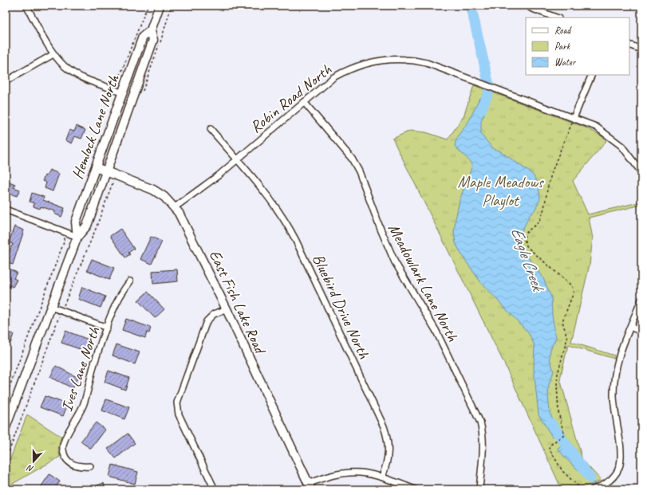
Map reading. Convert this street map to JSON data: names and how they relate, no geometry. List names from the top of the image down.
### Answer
{
  "streets": {
    "main road": ["Hemlock Lane North", "East Fish Lake Road"],
    "street": [
      "Robin Road North",
      "Meadowlark Lane North",
      "Bluebird Drive North",
      "Ives Lane North"
    ]
  },
  "crossings": [
    ["Robin Road North", "Meadowlark Lane North"],
    ["Robin Road North", "East Fish Lake Road"],
    ["Robin Road North", "Bluebird Drive North"],
    ["Hemlock Lane North", "East Fish Lake Road"]
  ],
  "water": ["Eagle Creek"],
  "parks": ["Maple Meadows Playlot"],
  "legend": ["Road", "Park", "Water"],
  "north": "bottom"
}
